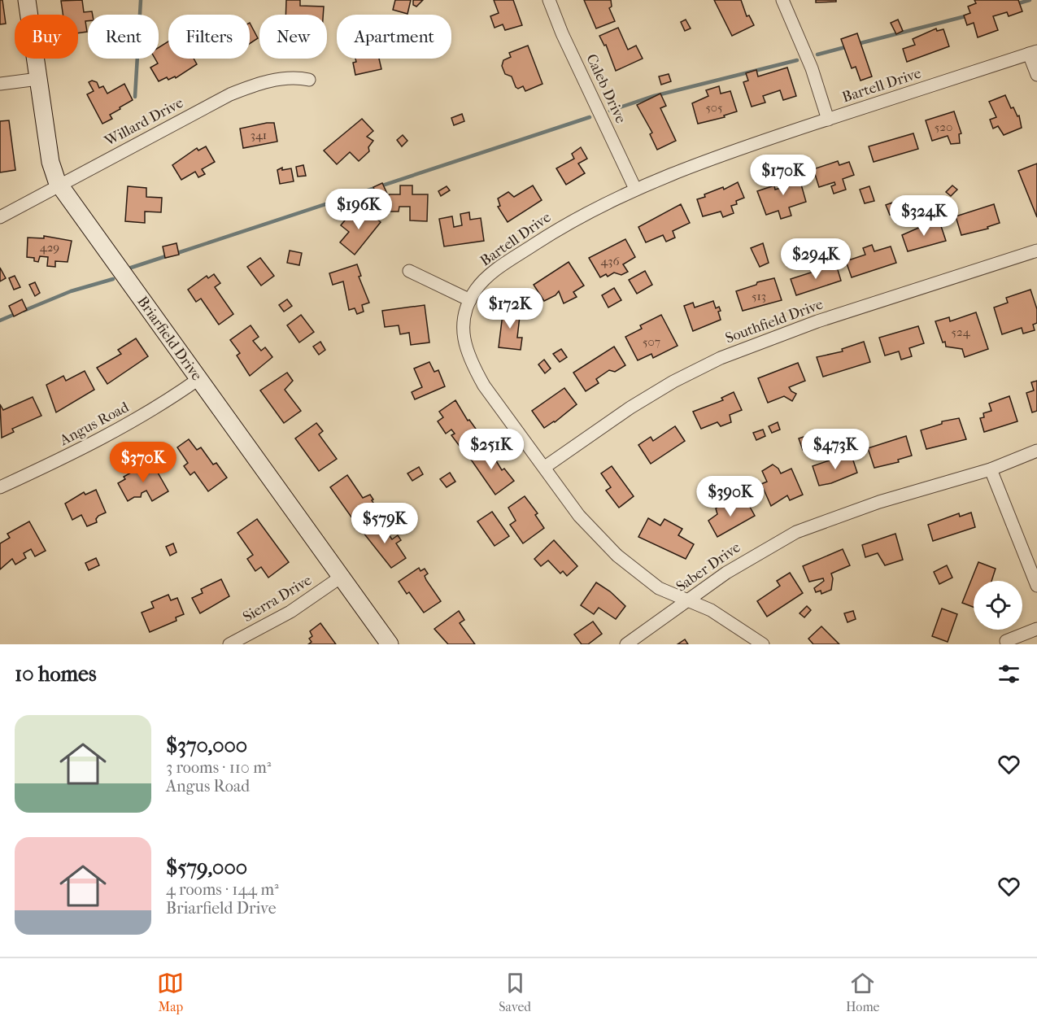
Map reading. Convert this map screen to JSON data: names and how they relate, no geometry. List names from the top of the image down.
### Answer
{
  "streets": {
    "street": [
      "Bartell Drive",
      "Caleb Drive",
      "Willard Drive",
      "Southfield Drive",
      "Briarfield Drive",
      "Angus Road",
      "Saber Drive",
      "Sierra Drive"
    ]
  },
  "crossings": [
    ["Bartell Drive", "Caleb Drive"],
    ["Bartell Drive", "Southfield Drive"],
    ["Bartell Drive", "Saber Drive"],
    ["Willard Drive", "Briarfield Drive"],
    ["Briarfield Drive", "Angus Road"],
    ["Briarfield Drive", "Sierra Drive"]
  ],
  "house_numbers": [
    "505",
    "520",
    "341",
    "429",
    "436",
    "513",
    "524",
    "507"
  ],
  "page": {
    "chip": [
      "Buy",
      "Rent",
      "Filters",
      "New",
      "Apartment"
    ],
    "price": [
      "$170K",
      "$196K",
      "$324K",
      "$294K",
      "$172K",
      "$251K",
      "$473K",
      "$370K",
      "$390K",
      "$579K"
    ],
    "heading": "10 homes",
    "list": [
      {
        "name": "$370,000",
        "note": "3 rooms · 110 m² · Angus Road"
      },
      {
        "name": "$579,000",
        "note": "4 rooms · 144 m² · Briarfield Drive"
      }
    ],
    "tabs": ["Map", "Saved", "Home"]
  }
}
